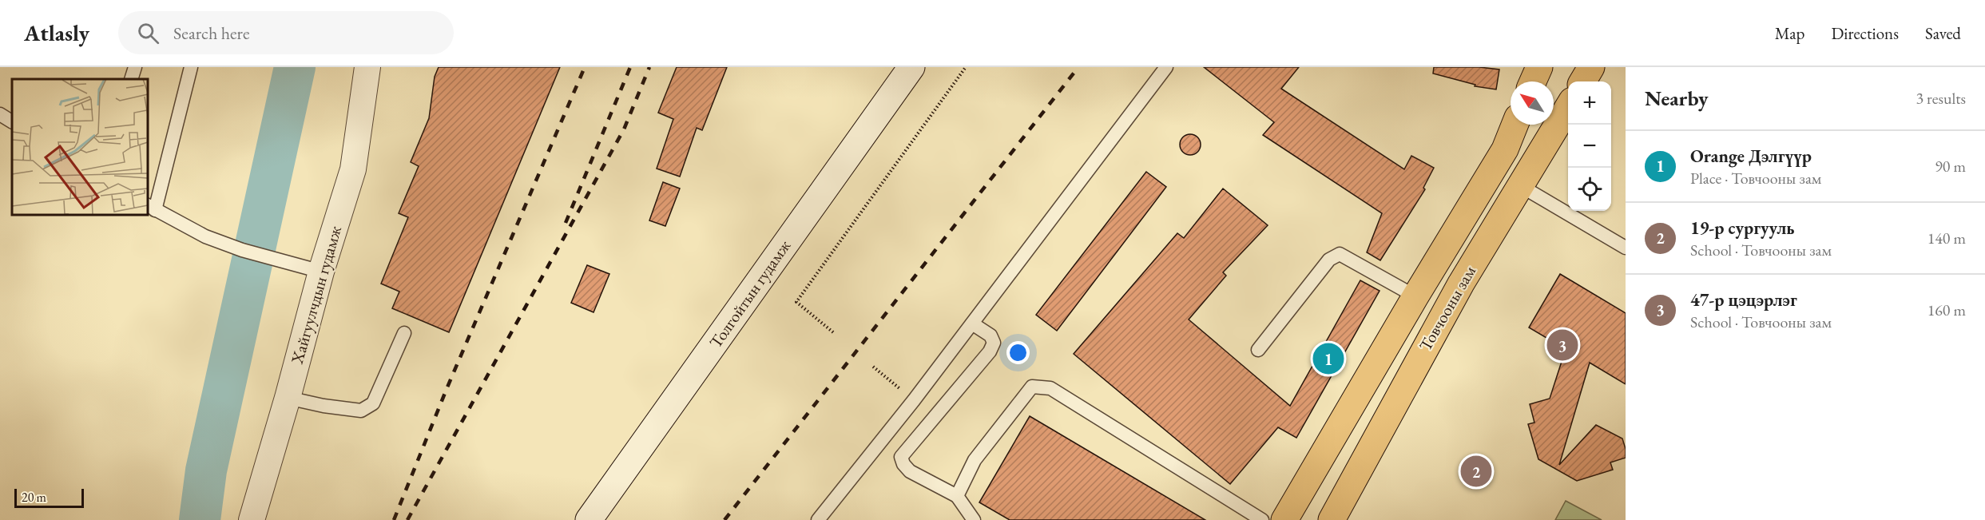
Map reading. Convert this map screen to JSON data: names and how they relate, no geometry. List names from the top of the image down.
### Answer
{
  "streets": {
    "highway": ["Товчооны зам"],
    "main road": ["Толгойтын гудамж"],
    "street": ["Хайгуулчдын гудамж"]
  },
  "scale_bar": "20 m",
  "north": "top left",
  "page": {
    "header": "Atlasly",
    "search": "Search here",
    "nav": ["Map", "Directions", "Saved"],
    "heading": ["Nearby", "3 results"],
    "map_buttons": ["+", "−"],
    "list": [
      {
        "mark": "1",
        "name": "Orange Дэлгүүр",
        "note": "Place · Товчооны зам",
        "value": "90 m"
      },
      {
        "mark": "2",
        "name": "19-р сургууль",
        "note": "School · Товчооны зам",
        "value": "140 m"
      },
      {
        "mark": "3",
        "name": "47-р цэцэрлэг",
        "note": "School · Товчооны зам",
        "value": "160 m"
      }
    ],
    "pins": ["3", "1", "2"],
    "scale": "20 m"
  }
}
